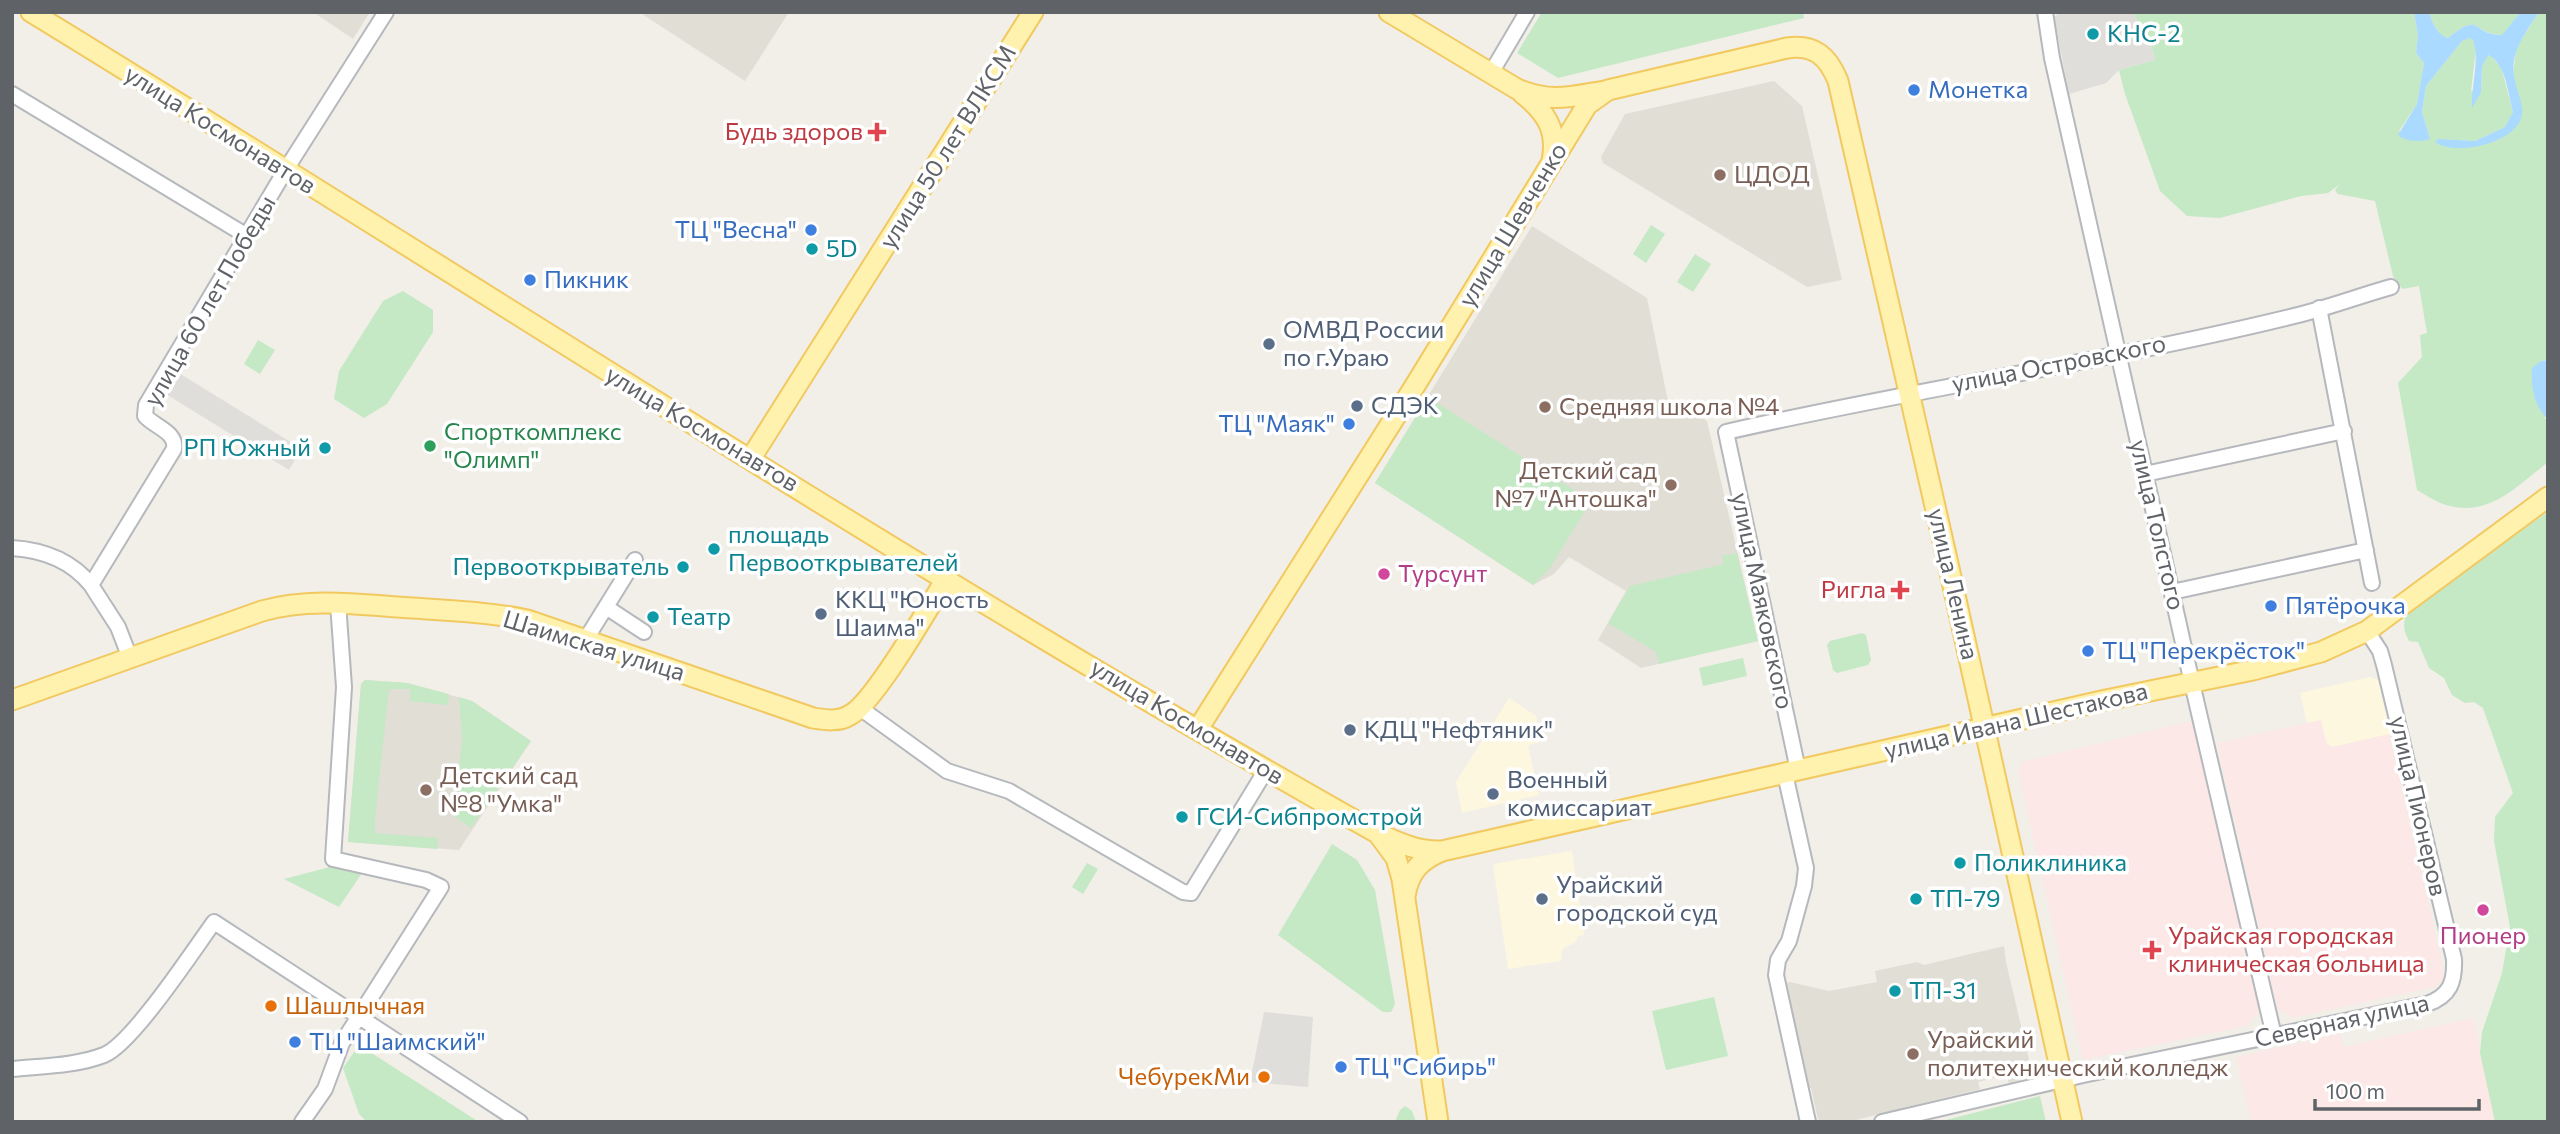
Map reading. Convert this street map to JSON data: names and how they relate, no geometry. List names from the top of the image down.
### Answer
{
  "streets": {
    "main road": [
      "улица Космонавтов",
      "улица 50 лет ВЛКСМ",
      "улица Шевченко",
      "улица Ленина",
      "Шаимская улица",
      "улица Ивана Шестакова"
    ],
    "street": [
      "улица 60 лет Победы",
      "улица Островского",
      "улица Толстого",
      "улица Маяковского",
      "улица Пионеров",
      "Северная улица"
    ]
  },
  "crossings": [
    ["улица Космонавтов", "улица 50 лет ВЛКСМ"],
    ["улица Космонавтов", "улица Шевченко"],
    ["улица Космонавтов", "улица 60 лет Победы"],
    ["улица Космонавтов", "улица Ивана Шестакова"],
    ["улица Шевченко", "улица Ленина"],
    ["улица Островского", "улица Толстого"],
    ["улица Островского", "улица Ленина"],
    ["улица Островского", "улица Маяковского"],
    ["улица Толстого", "улица Ивана Шестакова"],
    ["улица Толстого", "Северная улица"],
    ["улица Ленина", "улица Ивана Шестакова"],
    ["улица Ленина", "Северная улица"],
    ["улица Маяковского", "улица Ивана Шестакова"],
    ["улица Ивана Шестакова", "улица Пионеров"],
    ["улица Пионеров", "Северная улица"]
  ],
  "places": {
    "other": [
      "КНС-2",
      "Монетка",
      "ЦДОД",
      "ТЦ \"Весна\"",
      "5D",
      "Пикник",
      "ОМВД России по г.Ураю",
      "СДЭК",
      "Средняя школа №4",
      "ТЦ \"Маяк\"",
      "Спорткомплекс \"Олимп\"",
      "РП Южный",
      "Детский сад №7 \"Антошка\"",
      "площадь Первооткрывателей",
      "Первооткрыватель",
      "Турсунт",
      "Пятёрочка",
      "ККЦ \"Юность Шаима\"",
      "Театр",
      "ТЦ \"Перекрёсток\"",
      "КДЦ \"Нефтяник\"",
      "Детский сад №8 \"Умка\"",
      "Военный комиссариат",
      "ГСИ-Сибпромстрой",
      "Поликлиника",
      "Урайский городской суд",
      "ТП-79",
      "Пионер",
      "ТП-31",
      "Шашлычная",
      "ТЦ \"Шаимский\"",
      "Урайский политехнический колледж",
      "ТЦ \"Сибирь\"",
      "ЧебурекМи"
    ],
    "health": ["Будь здоров", "Ригла", "Урайская городская клиническая больница"]
  },
  "scale_bar": "100 m"
}
